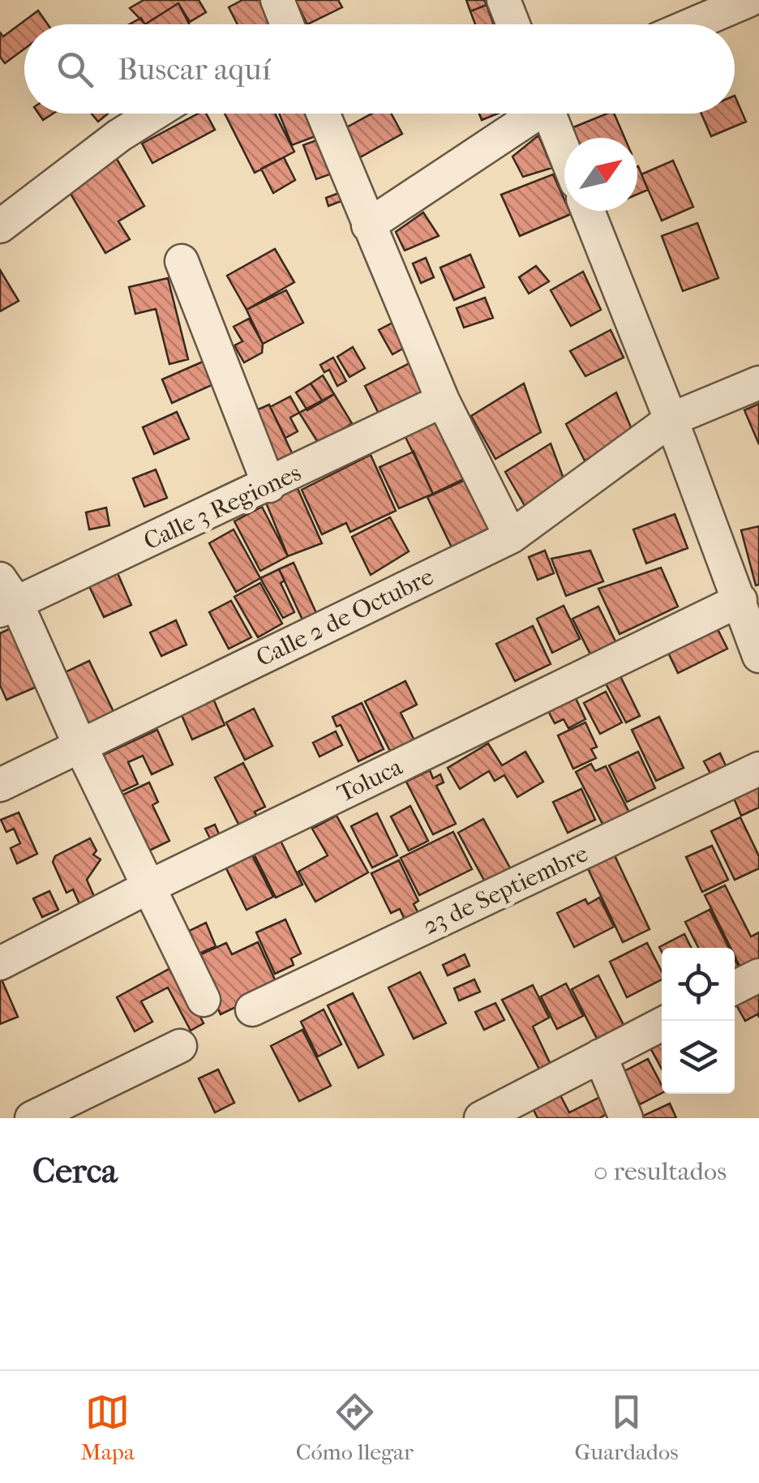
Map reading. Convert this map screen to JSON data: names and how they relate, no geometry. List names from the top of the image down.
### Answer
{
  "streets": {
    "street": [
      "Calle 3 Regiones",
      "Calle 2 de Octubre",
      "Toluca",
      "23 de Septiembre"
    ]
  },
  "north": "top right",
  "page": {
    "search": "Buscar aquí",
    "heading": ["Cerca", "0 resultados"],
    "nav": ["Mapa", "Cómo llegar", "Guardados"]
  }
}
